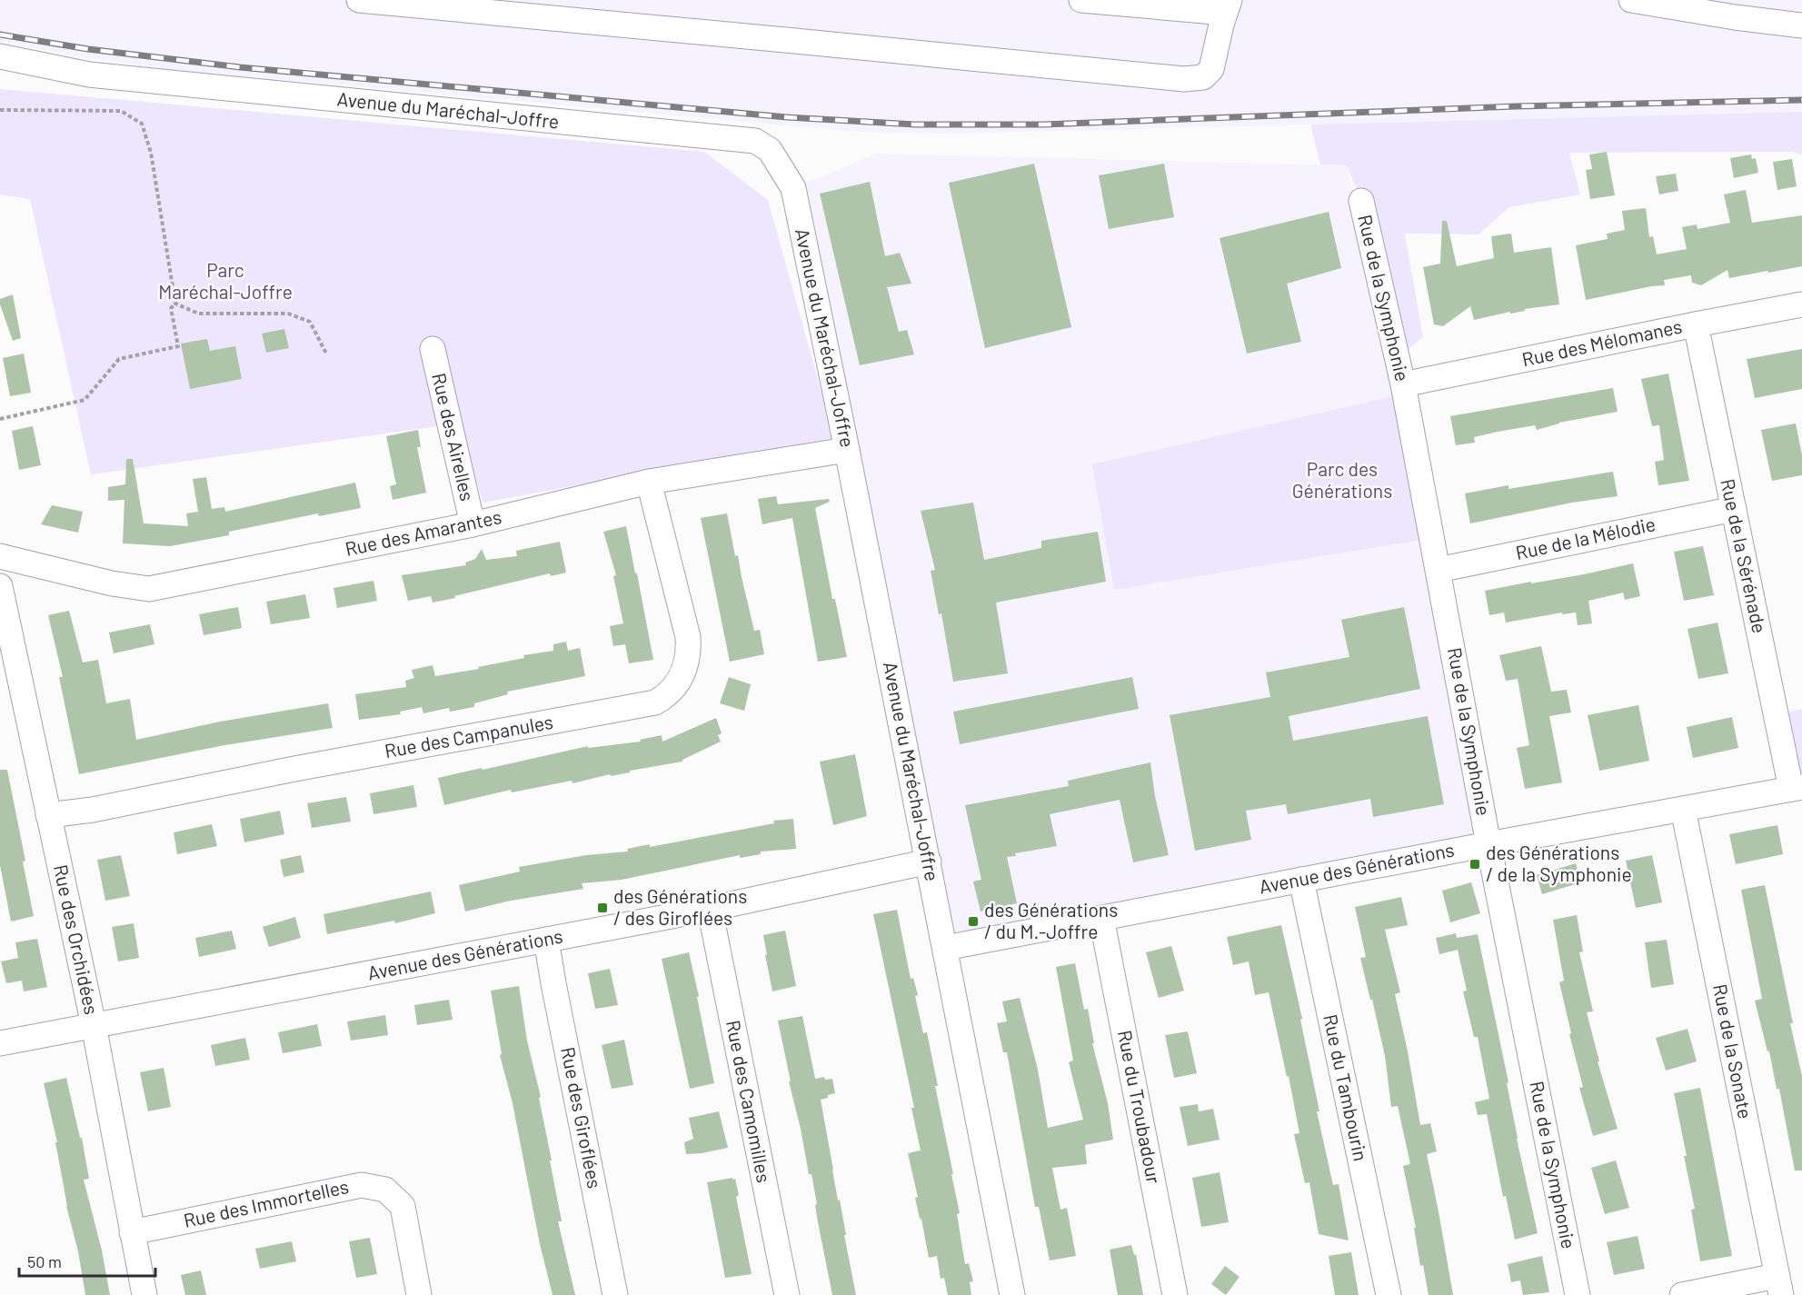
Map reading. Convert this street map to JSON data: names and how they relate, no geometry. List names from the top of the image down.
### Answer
{
  "streets": {
    "street": [
      "Avenue du Maréchal-Joffre",
      "Rue de la Symphonie",
      "Rue des Mélomanes",
      "Rue des Airelles",
      "Rue des Amarantes",
      "Rue de la Mélodie",
      "Rue de la Sérénade",
      "Rue des Campanules",
      "Avenue des Générations",
      "Rue des Orchidées",
      "Rue de la Sonate",
      "Rue du Tambourin",
      "Rue des Camomilles",
      "Rue du Troubadour",
      "Rue des Giroflées",
      "Rue des Immortelles"
    ]
  },
  "crossings": [
    ["Avenue du Maréchal-Joffre", "Rue des Amarantes"],
    ["Avenue du Maréchal-Joffre", "Avenue des Générations"],
    ["Rue de la Symphonie", "Rue des Mélomanes"],
    ["Rue de la Symphonie", "Rue de la Mélodie"],
    ["Rue de la Symphonie", "Avenue des Générations"],
    ["Rue des Mélomanes", "Rue de la Sérénade"],
    ["Rue des Airelles", "Rue des Amarantes"],
    ["Rue des Amarantes", "Rue des Campanules"],
    ["Rue de la Mélodie", "Rue de la Sérénade"],
    ["Rue de la Sérénade", "Avenue des Générations"],
    ["Rue des Campanules", "Rue des Orchidées"],
    ["Avenue des Générations", "Rue des Orchidées"],
    ["Avenue des Générations", "Rue de la Sonate"],
    ["Avenue des Générations", "Rue du Tambourin"],
    ["Avenue des Générations", "Rue des Camomilles"],
    ["Avenue des Générations", "Rue du Troubadour"],
    ["Avenue des Générations", "Rue des Giroflées"],
    ["Rue des Orchidées", "Rue des Immortelles"]
  ],
  "parks": ["Parc Maréchal-Joffre", "Parc des Générations"],
  "places": {
    "transit": ["des Générations / de la Symphonie", "des Générations / des Giroflées", "des Générations / du M.-Joffre"]
  },
  "scale_bar": "50 m"
}
